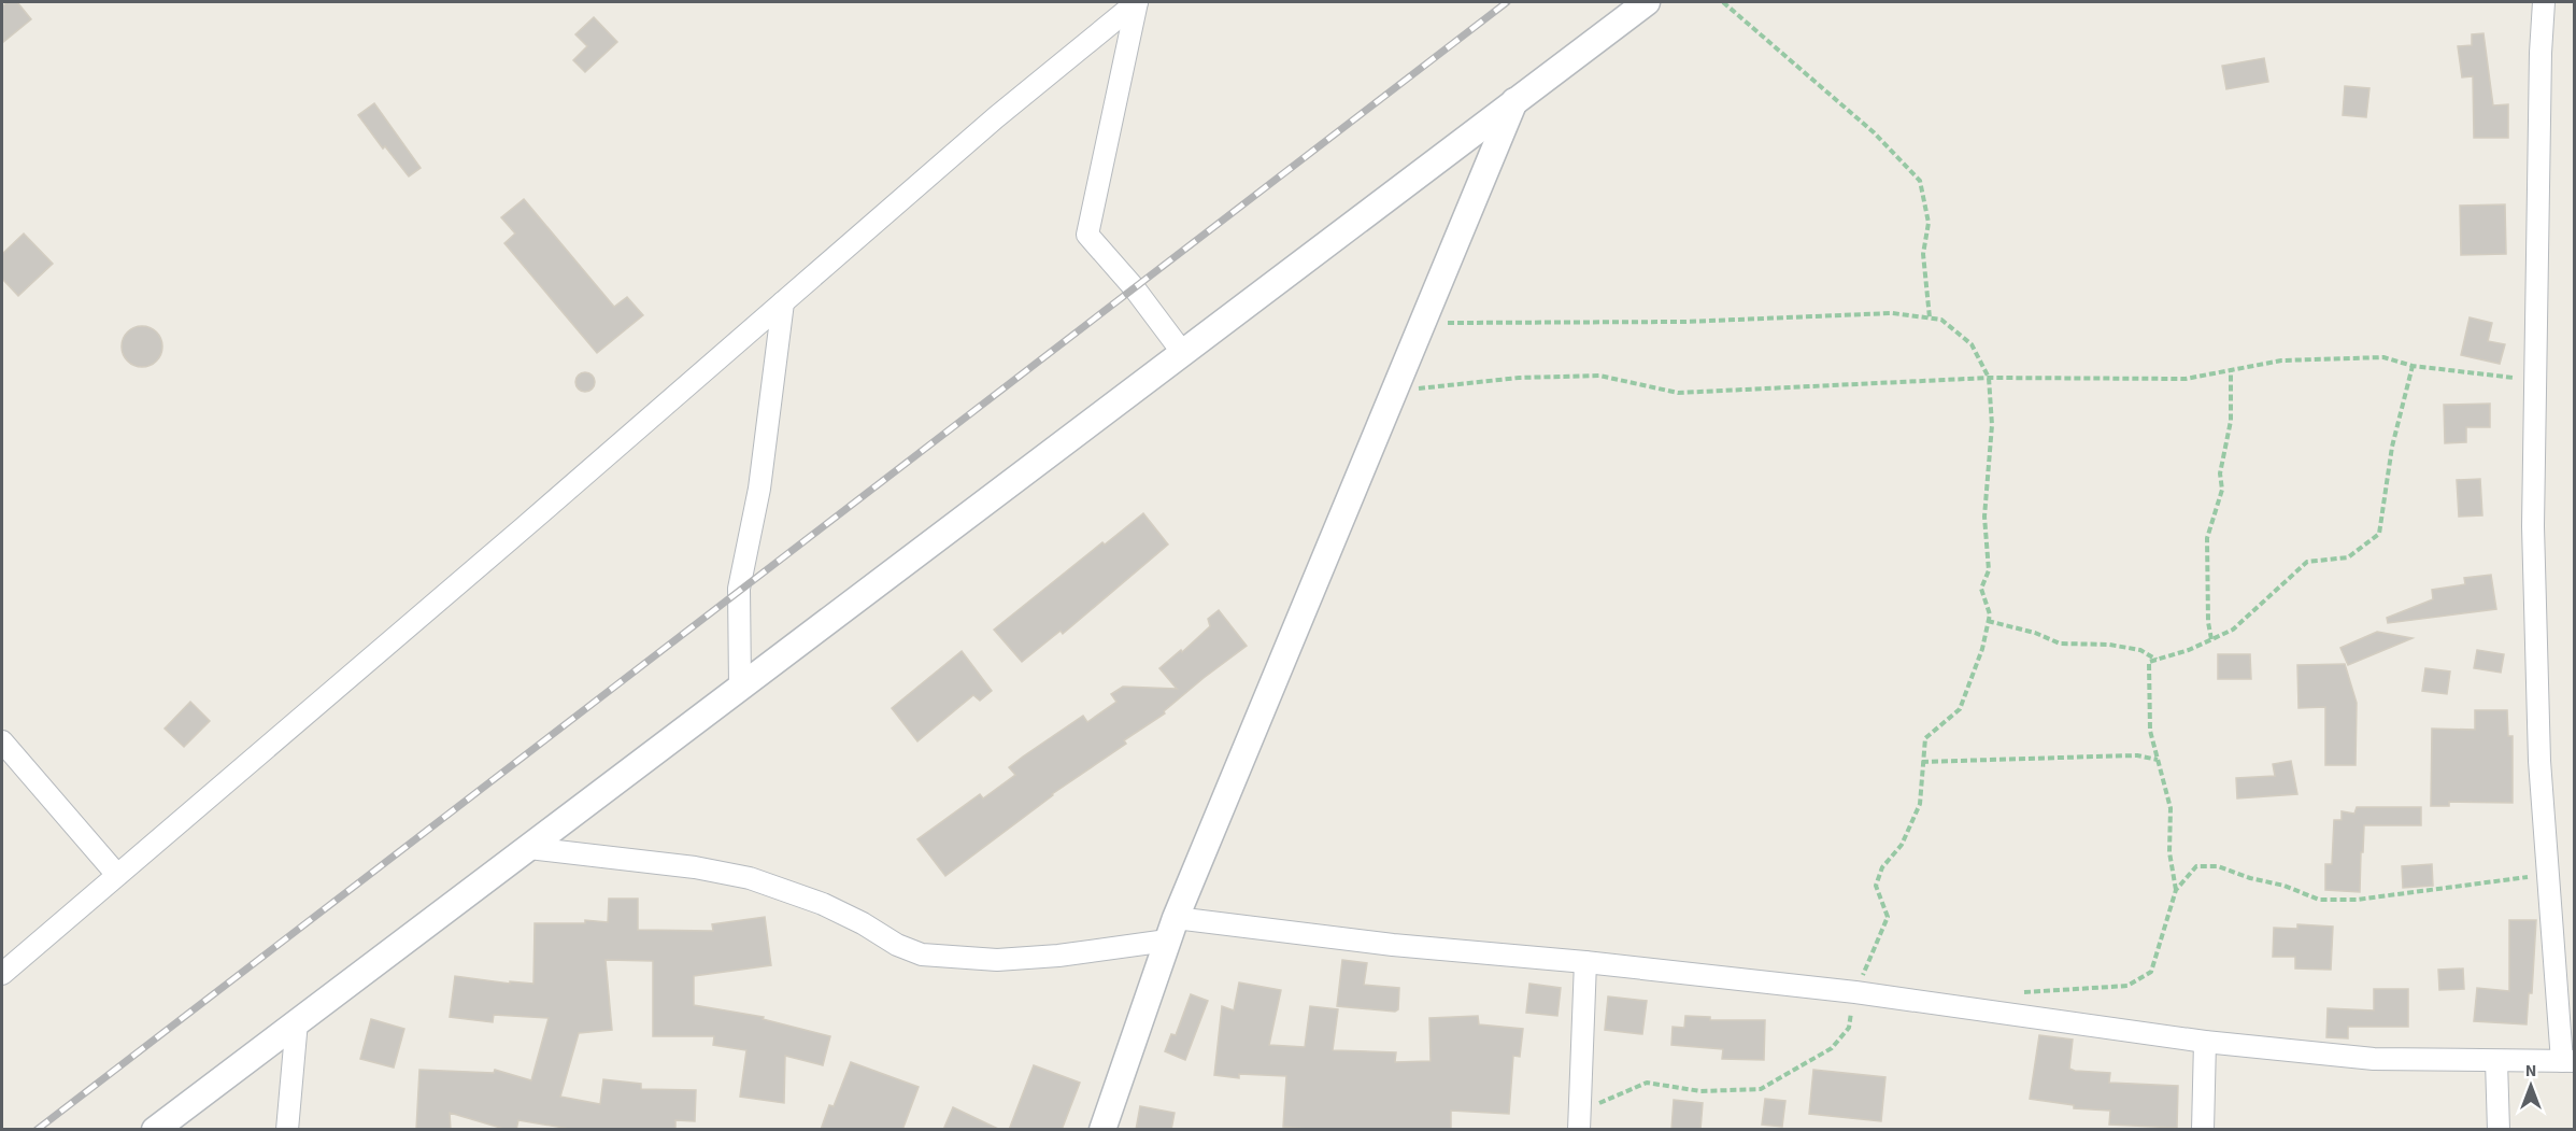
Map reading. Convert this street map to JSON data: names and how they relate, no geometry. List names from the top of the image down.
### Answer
{
  "north": "top"
}
